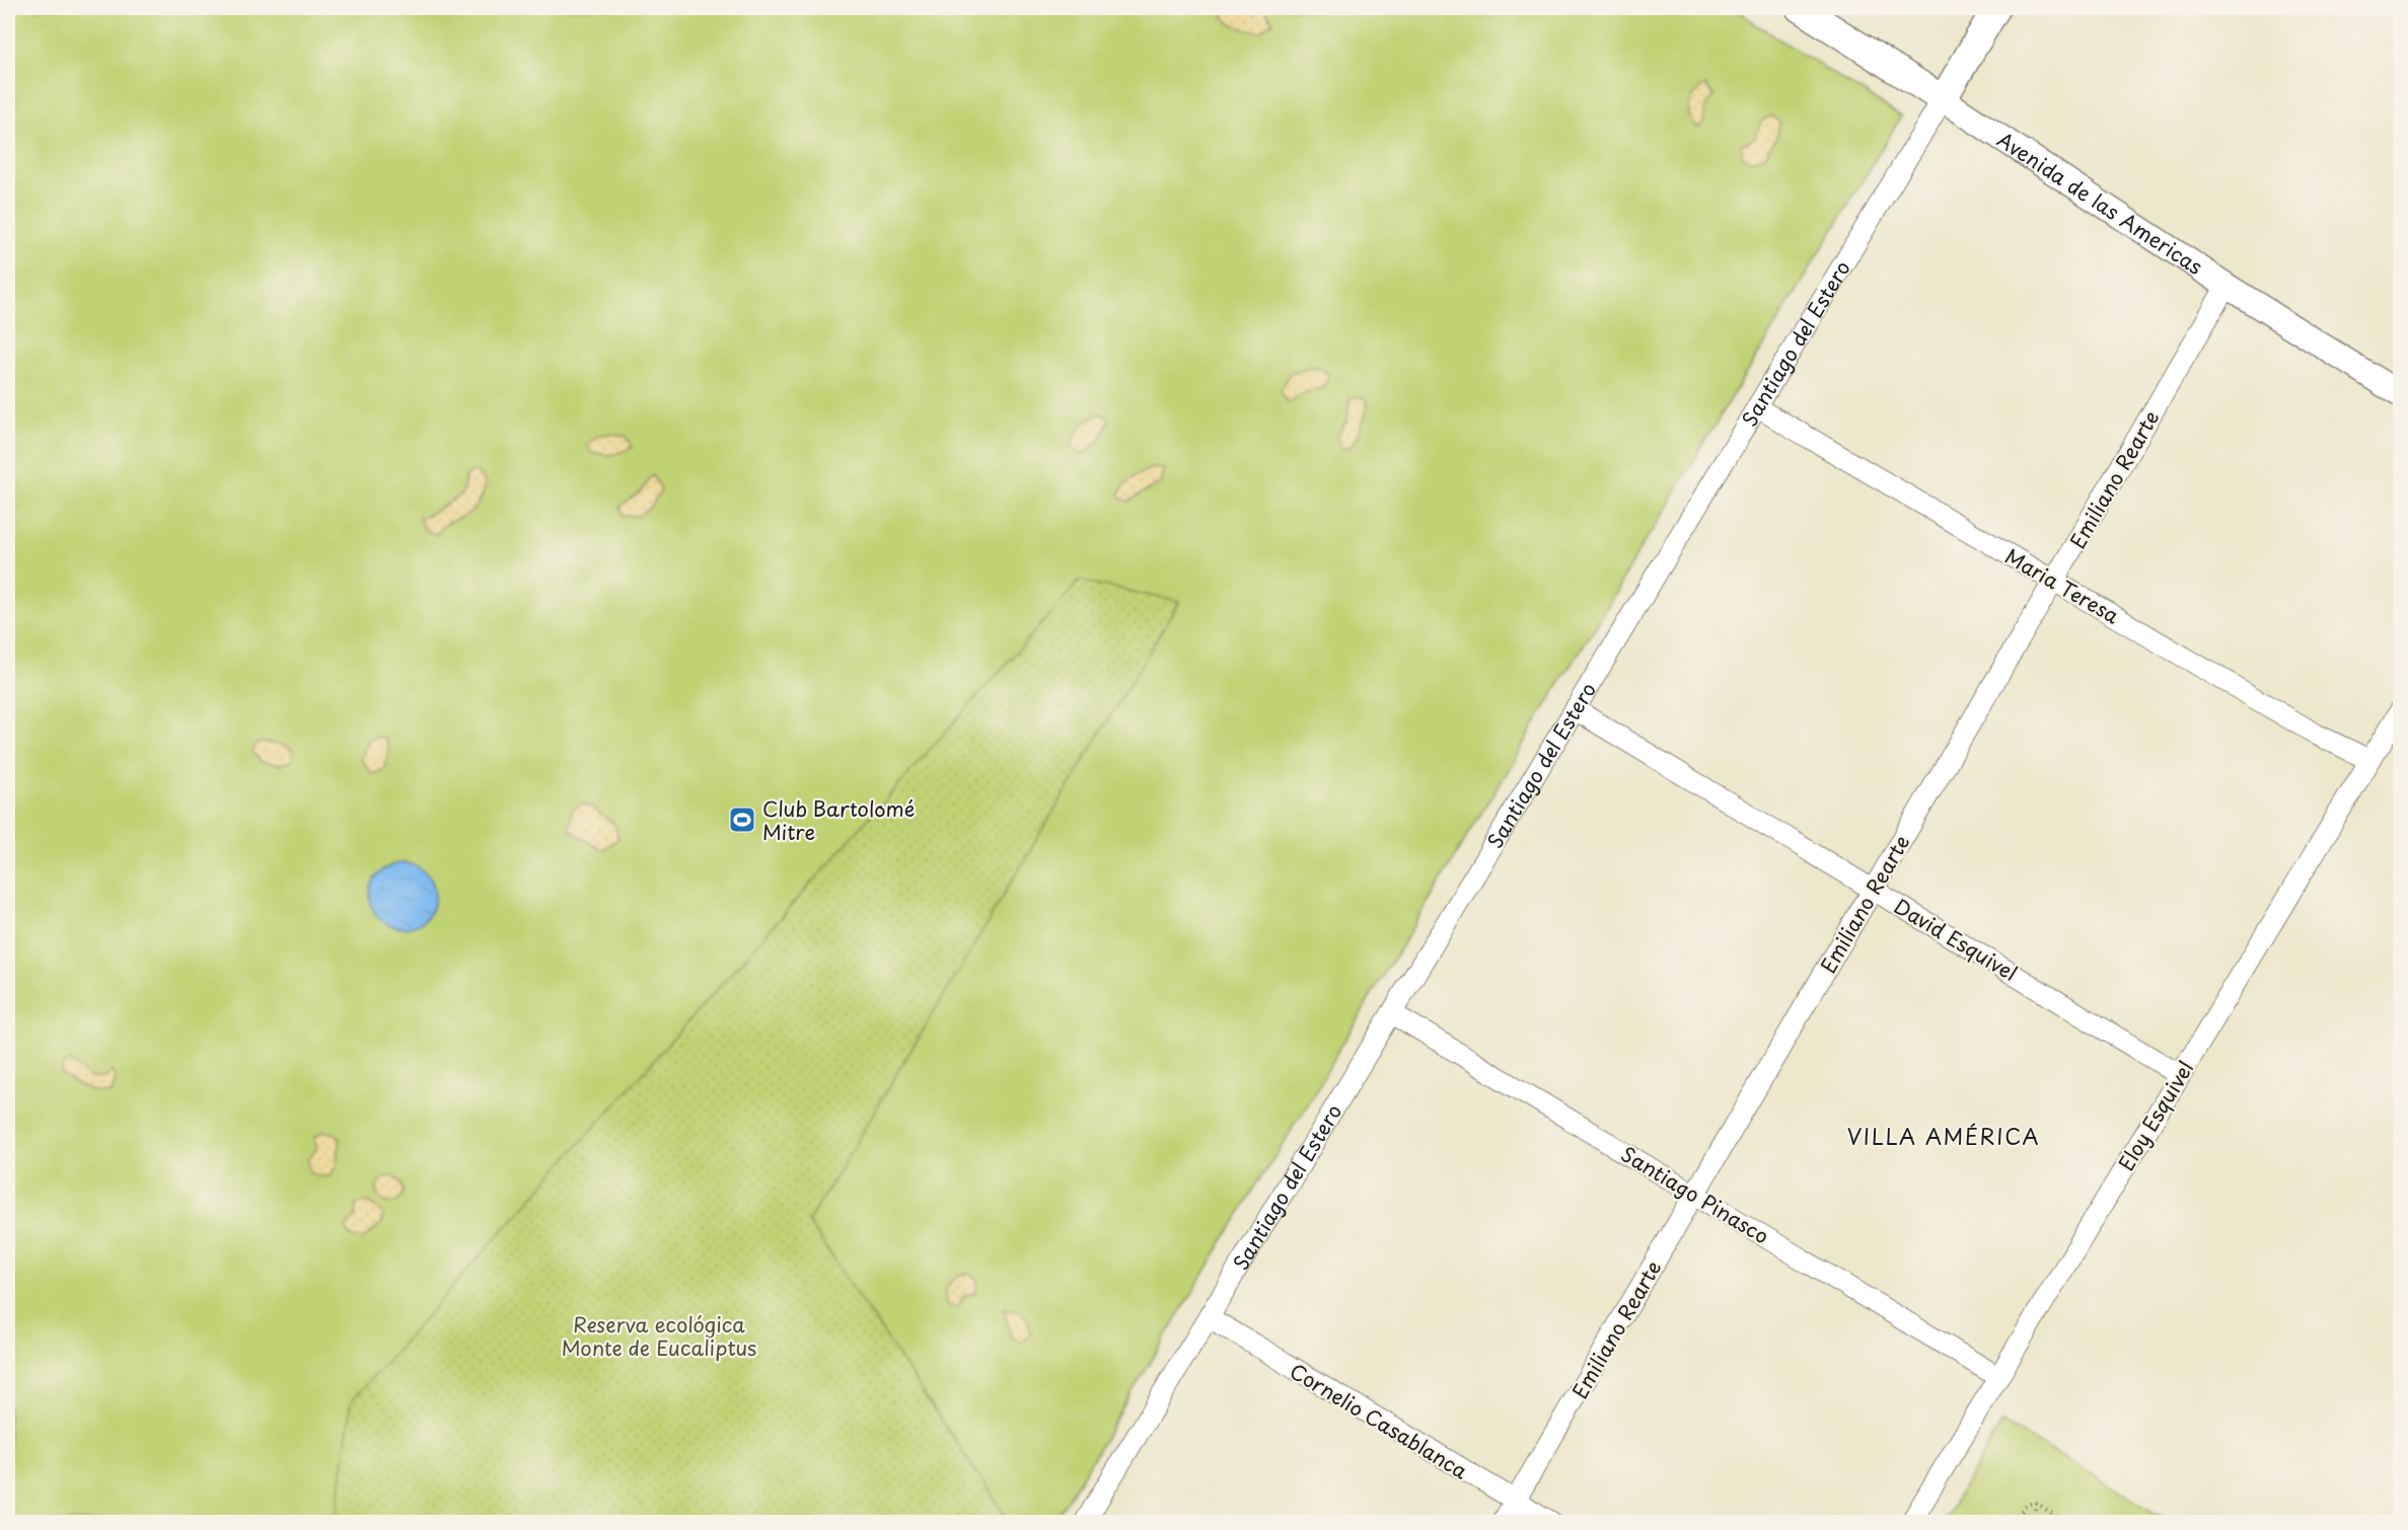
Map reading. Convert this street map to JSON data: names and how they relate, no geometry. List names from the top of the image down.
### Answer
{
  "streets": {
    "main road": ["Avenida de las Americas", "Santiago del Estero"],
    "street": [
      "Emiliano Rearte",
      "Maria Teresa",
      "David Esquivel",
      "Eloy Esquivel",
      "Santiago Pinasco",
      "Cornelio Casablanca"
    ]
  },
  "crossings": [
    ["Avenida de las Americas", "Santiago del Estero"],
    ["Avenida de las Americas", "Emiliano Rearte"],
    ["Santiago del Estero", "Maria Teresa"],
    ["Santiago del Estero", "David Esquivel"],
    ["Santiago del Estero", "Santiago Pinasco"],
    ["Santiago del Estero", "Cornelio Casablanca"],
    ["Emiliano Rearte", "Maria Teresa"],
    ["Emiliano Rearte", "David Esquivel"],
    ["Emiliano Rearte", "Santiago Pinasco"],
    ["Emiliano Rearte", "Cornelio Casablanca"],
    ["Maria Teresa", "Eloy Esquivel"],
    ["David Esquivel", "Eloy Esquivel"],
    ["Eloy Esquivel", "Santiago Pinasco"]
  ],
  "districts": ["VILLA AMÉRICA"],
  "parks": ["Reserva ecológica Monte de Eucaliptus"],
  "places": {
    "sports": ["Club Bartolomé Mitre"]
  }
}
